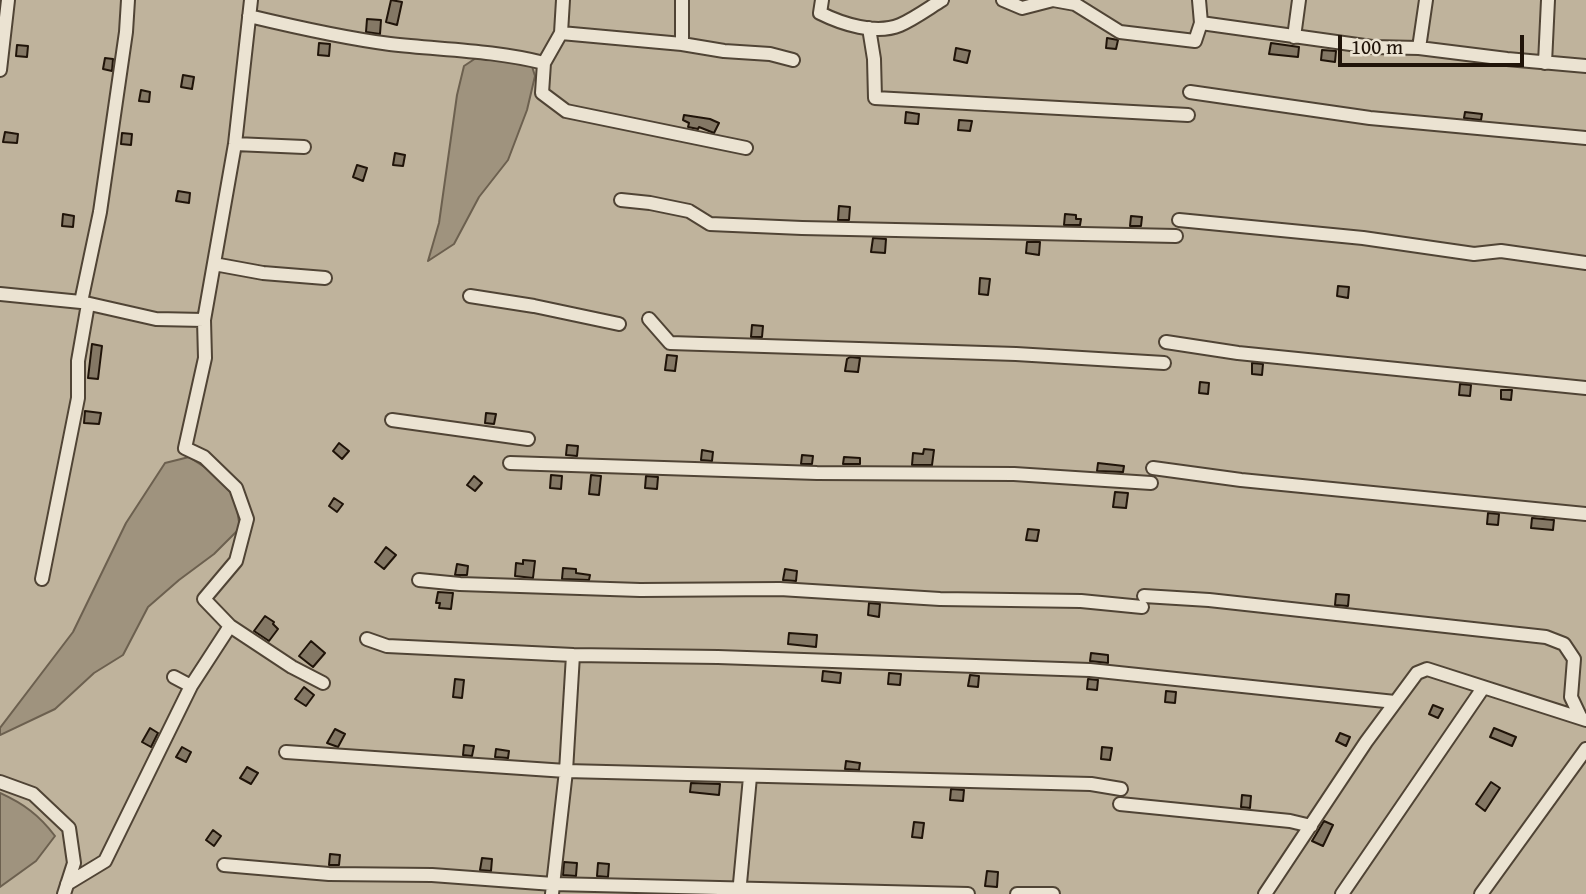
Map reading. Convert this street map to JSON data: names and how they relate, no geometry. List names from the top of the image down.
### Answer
{
  "scale_bar": "100 m"
}
